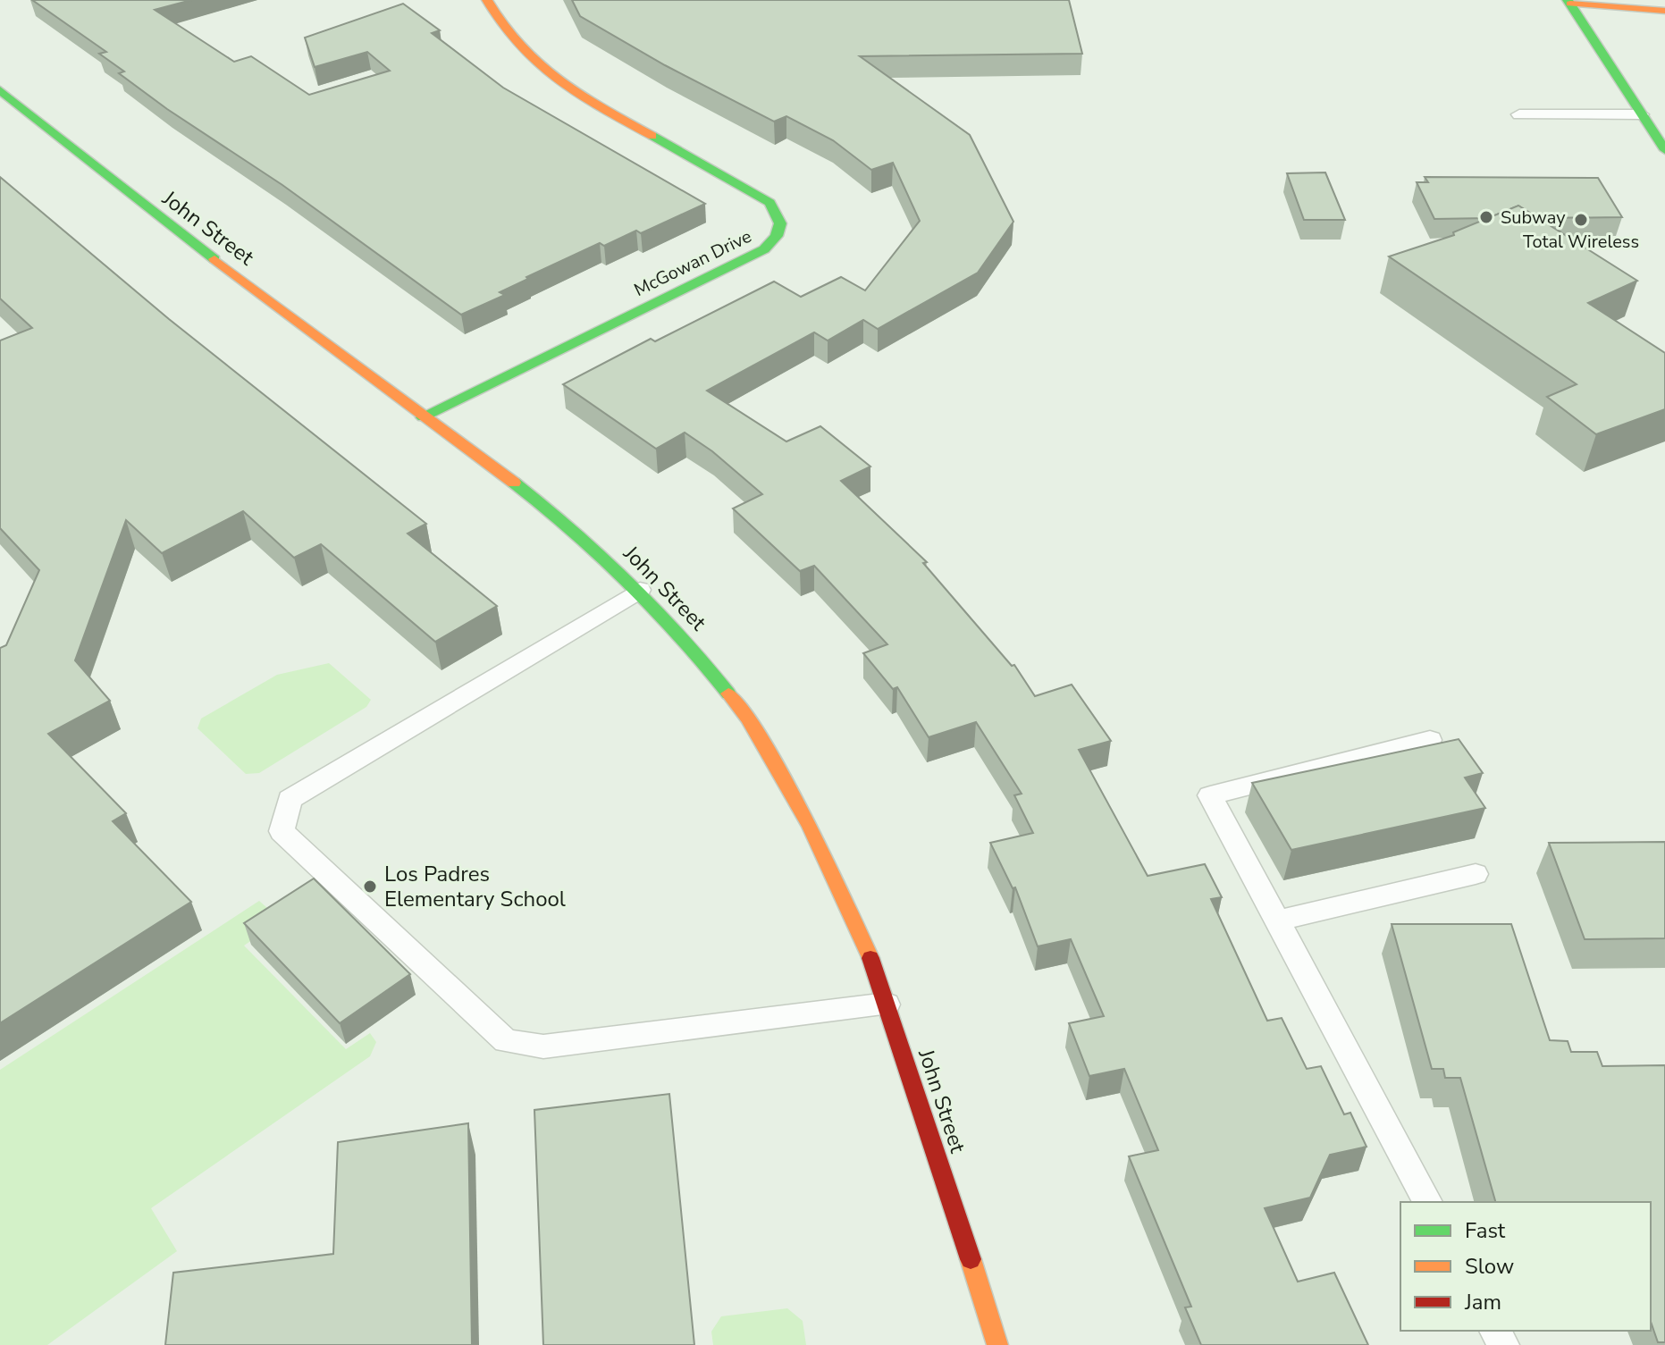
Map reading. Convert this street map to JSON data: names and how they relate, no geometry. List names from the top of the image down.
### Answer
{
  "streets": {
    "main road": ["John Street", "McGowan Drive"]
  },
  "crossings": [
    ["John Street", "McGowan Drive"]
  ],
  "places": ["Subway", "Total Wireless", "Los Padres Elementary School"],
  "legend": ["Fast", "Slow", "Jam"]
}
